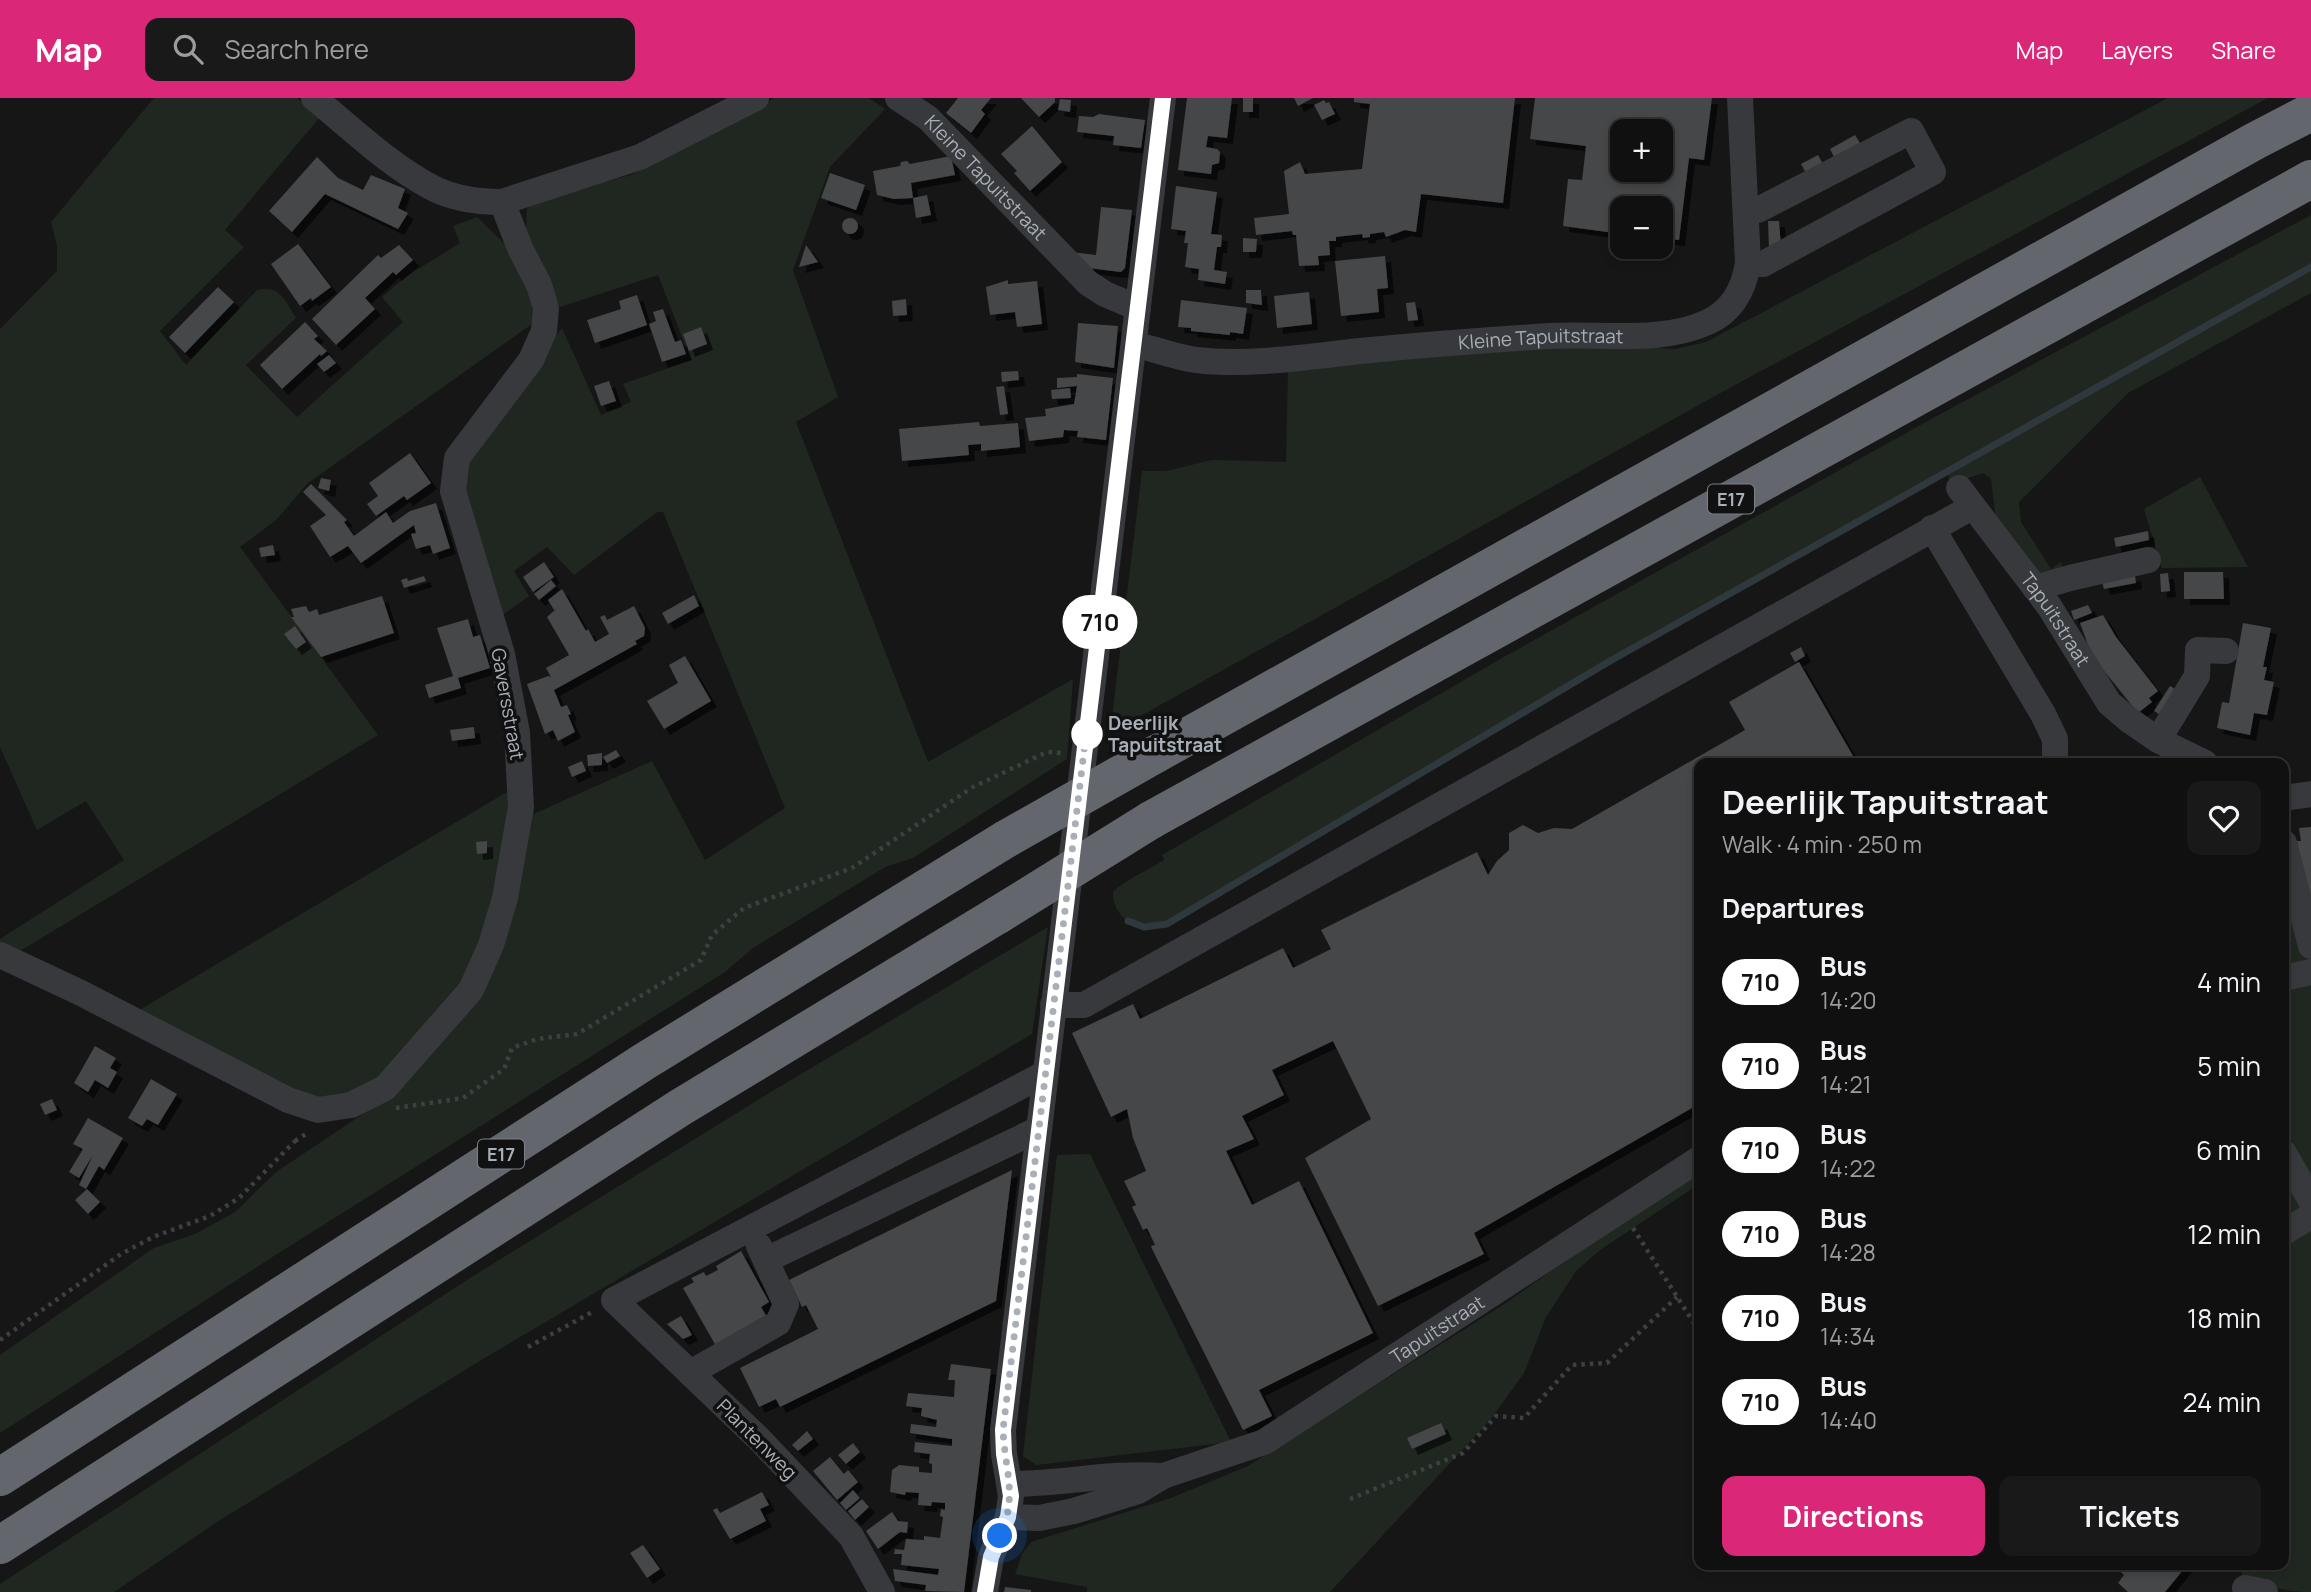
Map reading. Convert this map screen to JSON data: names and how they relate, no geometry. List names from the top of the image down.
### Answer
{
  "streets": {
    "highway": ["E17"],
    "street": [
      "Kleine Tapuitstraat",
      "Tapuitstraat",
      "Gaversstraat",
      "Plantenweg"
    ]
  },
  "places": ["Deerlijk Tapuitstraat"],
  "lines": ["bus line 710"],
  "page": {
    "header": "Map",
    "search": "Search here",
    "nav": ["Map", "Layers", "Share"],
    "on_map": "710",
    "map_buttons": ["+", "−"],
    "heading": [
      ["Deerlijk Tapuitstraat", "Walk · 4 min · 250 m"],
      "Departures"
    ],
    "list": [
      {
        "mark": "710",
        "name": "Bus",
        "note": "14:20",
        "value": "4 min"
      },
      {
        "mark": "710",
        "name": "Bus",
        "note": "14:21",
        "value": "5 min"
      },
      {
        "mark": "710",
        "name": "Bus",
        "note": "14:22",
        "value": "6 min"
      },
      {
        "mark": "710",
        "name": "Bus",
        "note": "14:28",
        "value": "12 min"
      },
      {
        "mark": "710",
        "name": "Bus",
        "note": "14:34",
        "value": "18 min"
      },
      {
        "mark": "710",
        "name": "Bus",
        "note": "14:40",
        "value": "24 min"
      }
    ],
    "buttons": ["Directions", "Tickets"]
  }
}
